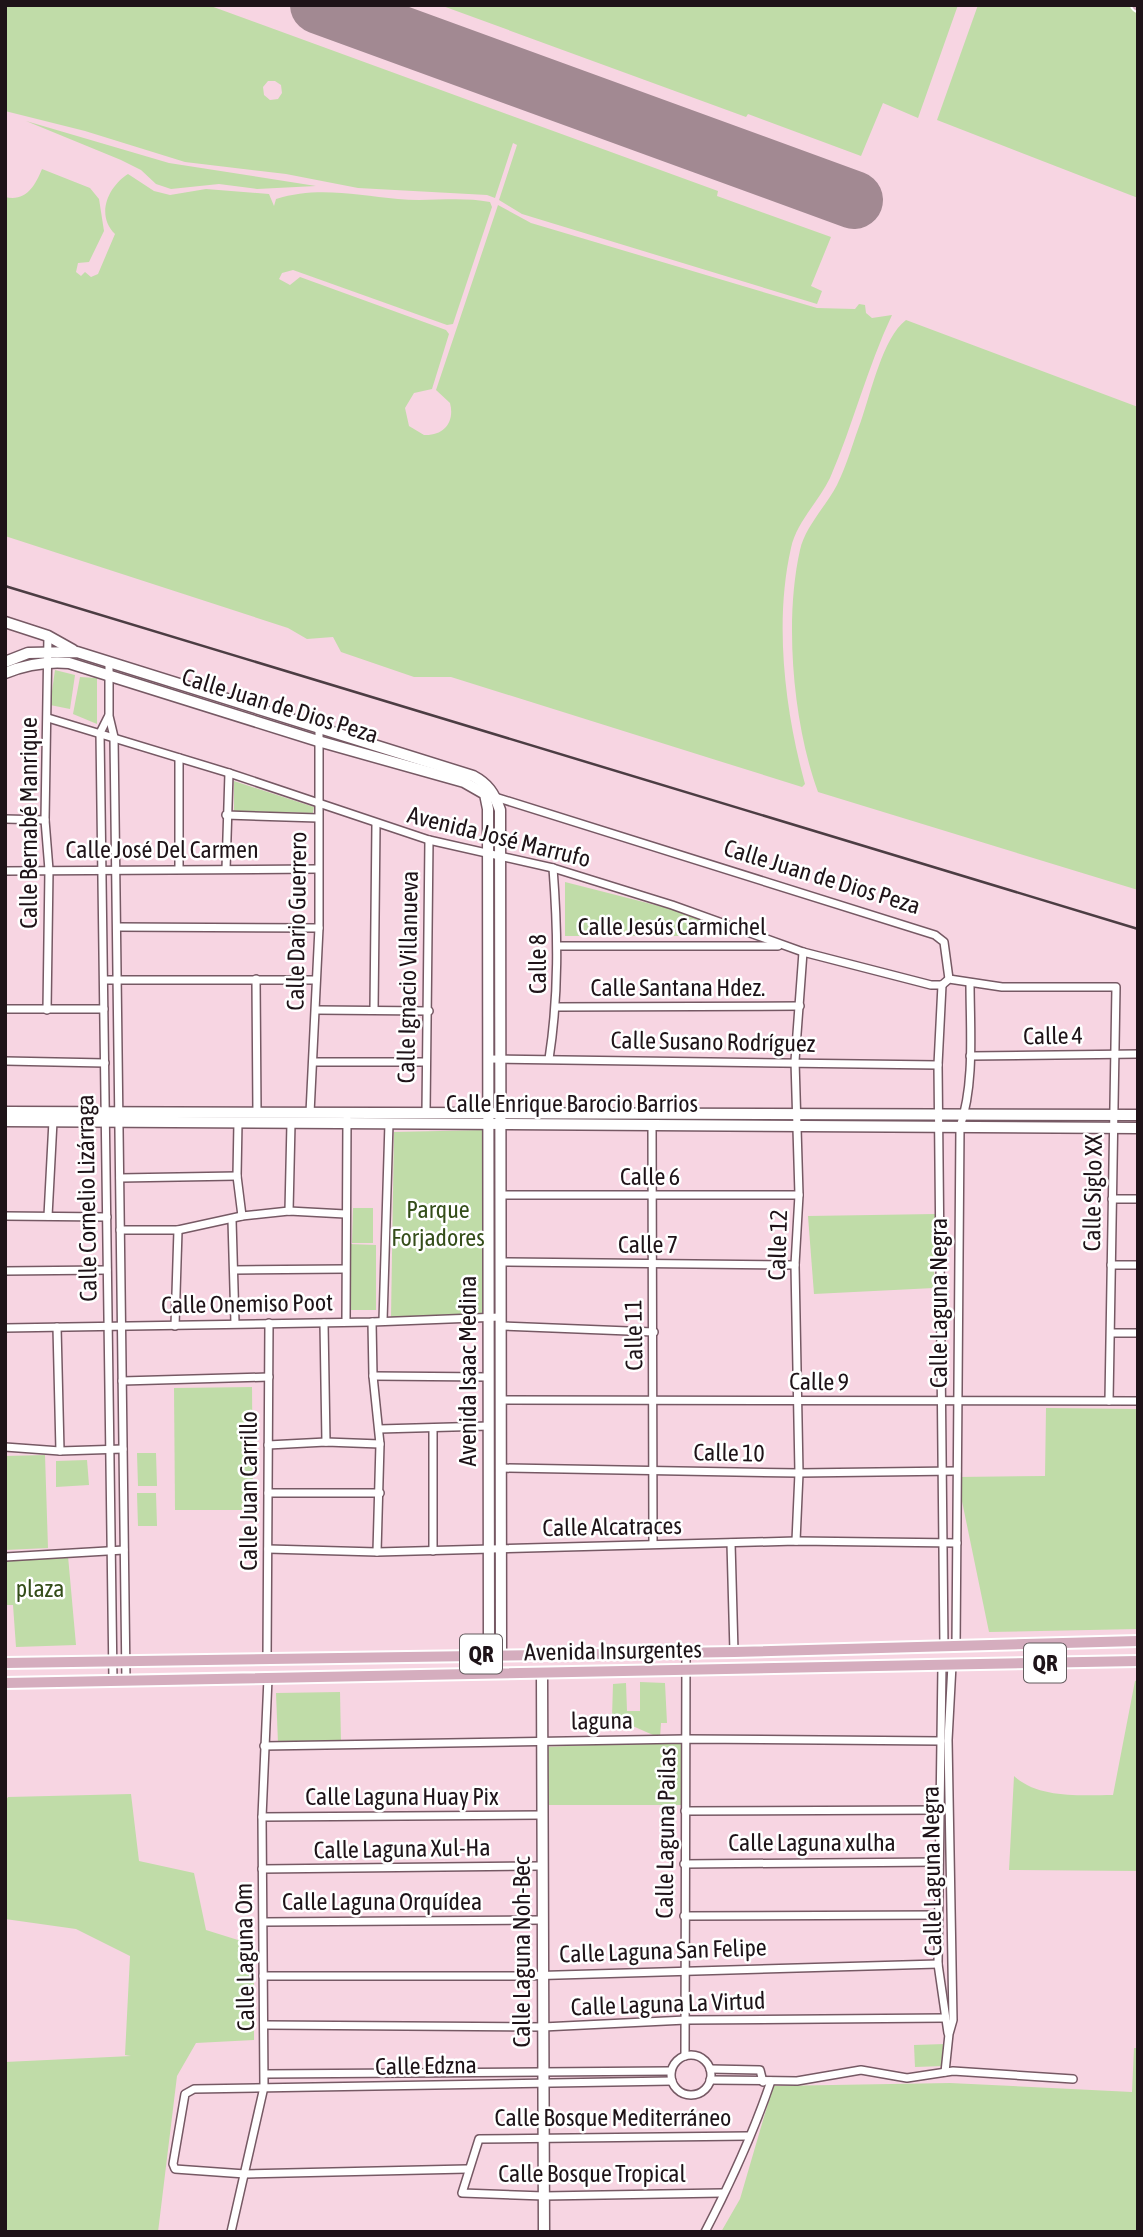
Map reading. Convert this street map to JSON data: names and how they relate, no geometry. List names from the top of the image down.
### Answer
{
  "streets": {
    "main road": ["Avenida Insurgentes", "QR"],
    "street": [
      "Calle Juan de Dios Peza",
      "Calle Bernabé Manrique",
      "Avenida José Marrufo",
      "Calle José Del Carmen",
      "Calle Dario Guerrero",
      "Calle Jesús Carmichel",
      "Calle 8",
      "Calle Ignacio Villanueva",
      "Calle Santana Hdez.",
      "Calle 4",
      "Calle Susano Rodríguez",
      "Calle Enrique Barocio Barrios",
      "Calle 6",
      "Calle Siglo XX",
      "Calle Cornelio Lizárraga",
      "Calle 7",
      "Calle 12",
      "Calle Laguna Negra",
      "Calle Onemiso Poot",
      "Calle 11",
      "Avenida Isaac Medina",
      "Calle 9",
      "Calle 10",
      "Calle Juan Carrillo",
      "Calle Alcatraces",
      "laguna",
      "Calle Laguna Huay Pix",
      "Calle Laguna Pailas",
      "Calle Laguna xulha",
      "Calle Laguna Xul-Ha",
      "Calle Laguna Orquídea",
      "Calle Laguna San Felipe",
      "Calle Laguna Noh-Bec",
      "Calle Laguna Om",
      "Calle Laguna La Virtud",
      "Calle Edzna",
      "Calle Bosque Mediterráneo",
      "Calle Bosque Tropical"
    ]
  },
  "crossings": [
    ["Calle Juan de Dios Peza", "Calle Bernabé Manrique"],
    ["Calle Juan de Dios Peza", "Calle Dario Guerrero"],
    ["Calle Juan de Dios Peza", "Calle Cornelio Lizárraga"],
    ["Calle Juan de Dios Peza", "Avenida Isaac Medina"],
    ["Calle Bernabé Manrique", "Avenida José Marrufo"],
    ["Calle Bernabé Manrique", "Calle José Del Carmen"],
    ["Avenida José Marrufo", "Calle Dario Guerrero"],
    ["Avenida José Marrufo", "Calle Jesús Carmichel"],
    ["Avenida José Marrufo", "Calle 8"],
    ["Avenida José Marrufo", "Calle Ignacio Villanueva"],
    ["Avenida José Marrufo", "Calle Cornelio Lizárraga"],
    ["Avenida José Marrufo", "Calle 12"],
    ["Avenida José Marrufo", "Calle Laguna Negra"],
    ["Avenida José Marrufo", "Avenida Isaac Medina"],
    ["Calle José Del Carmen", "Calle Dario Guerrero"],
    ["Calle José Del Carmen", "Calle Cornelio Lizárraga"],
    ["Calle Dario Guerrero", "Calle Enrique Barocio Barrios"],
    ["Calle Jesús Carmichel", "Calle 8"],
    ["Calle 8", "Calle Santana Hdez."],
    ["Calle 8", "Calle Susano Rodríguez"],
    ["Calle Ignacio Villanueva", "Calle Enrique Barocio Barrios"],
    ["Calle Santana Hdez.", "Calle 12"],
    ["Calle 4", "Calle Siglo XX"],
    ["Calle 4", "Calle Laguna Negra"],
    ["Calle Susano Rodríguez", "Calle 12"],
    ["Calle Susano Rodríguez", "Calle Laguna Negra"],
    ["Calle Susano Rodríguez", "Avenida Isaac Medina"],
    ["Calle Enrique Barocio Barrios", "Calle Siglo XX"],
    ["Calle Enrique Barocio Barrios", "Calle Cornelio Lizárraga"],
    ["Calle Enrique Barocio Barrios", "Calle 12"],
    ["Calle Enrique Barocio Barrios", "Calle Laguna Negra"],
    ["Calle Enrique Barocio Barrios", "Calle 11"],
    ["Calle Enrique Barocio Barrios", "Avenida Isaac Medina"],
    ["Calle 6", "Calle 12"],
    ["Calle 6", "Calle 11"],
    ["Calle 6", "Avenida Isaac Medina"],
    ["Calle Siglo XX", "Calle Laguna Negra"],
    ["Calle Siglo XX", "Calle 9"],
    ["Calle Cornelio Lizárraga", "Calle Onemiso Poot"],
    ["Calle Cornelio Lizárraga", "Avenida Insurgentes"],
    ["Calle 7", "Calle 12"],
    ["Calle 7", "Calle 11"],
    ["Calle 7", "Avenida Isaac Medina"],
    ["Calle 12", "Calle 9"],
    ["Calle 12", "Calle 10"],
    ["Calle 12", "Calle Alcatraces"],
    ["Calle Laguna Negra", "Calle 9"],
    ["Calle Laguna Negra", "Calle 10"],
    ["Calle Laguna Negra", "Calle Alcatraces"],
    ["Calle Laguna Negra", "Avenida Insurgentes"],
    ["Calle Laguna Negra", "laguna"],
    ["Calle Laguna Negra", "Calle Laguna xulha"],
    ["Calle Laguna Negra", "Calle Laguna San Felipe"],
    ["Calle Laguna Negra", "Calle Laguna La Virtud"],
    ["Calle Onemiso Poot", "Avenida Isaac Medina"],
    ["Calle Onemiso Poot", "Calle Juan Carrillo"],
    ["Calle 11", "Calle 9"],
    ["Calle 11", "Calle 10"],
    ["Calle 11", "Calle Alcatraces"],
    ["Avenida Isaac Medina", "Calle 9"],
    ["Avenida Isaac Medina", "Calle 10"],
    ["Avenida Isaac Medina", "Calle Alcatraces"],
    ["Avenida Isaac Medina", "Avenida Insurgentes"],
    ["Calle Juan Carrillo", "Calle Alcatraces"],
    ["Calle Juan Carrillo", "Avenida Insurgentes"],
    ["Avenida Insurgentes", "Calle Laguna Pailas"],
    ["Avenida Insurgentes", "Calle Laguna Noh-Bec"],
    ["Avenida Insurgentes", "Calle Laguna Om"],
    ["laguna", "Calle Laguna Pailas"],
    ["laguna", "Calle Laguna Noh-Bec"],
    ["laguna", "Calle Laguna Om"],
    ["Calle Laguna Huay Pix", "Calle Laguna Noh-Bec"],
    ["Calle Laguna Huay Pix", "Calle Laguna Om"],
    ["Calle Laguna Pailas", "Calle Laguna xulha"],
    ["Calle Laguna Pailas", "Calle Laguna San Felipe"],
    ["Calle Laguna Pailas", "Calle Laguna La Virtud"],
    ["Calle Laguna Pailas", "Calle Edzna"],
    ["Calle Laguna Xul-Ha", "Calle Laguna Noh-Bec"],
    ["Calle Laguna Xul-Ha", "Calle Laguna Om"],
    ["Calle Laguna Orquídea", "Calle Laguna Noh-Bec"],
    ["Calle Laguna Orquídea", "Calle Laguna Om"],
    ["Calle Laguna San Felipe", "Calle Laguna Noh-Bec"],
    ["Calle Laguna San Felipe", "Calle Laguna Om"],
    ["Calle Laguna Noh-Bec", "Calle Laguna La Virtud"],
    ["Calle Laguna Noh-Bec", "Calle Edzna"],
    ["Calle Laguna Noh-Bec", "Calle Bosque Mediterráneo"],
    ["Calle Laguna Noh-Bec", "Calle Bosque Tropical"],
    ["Calle Laguna Om", "Calle Laguna La Virtud"],
    ["Calle Laguna Om", "Calle Edzna"],
    ["Calle Bosque Mediterráneo", "Calle Bosque Tropical"]
  ],
  "parks": ["Parque Forjadores", "plaza"]
}
